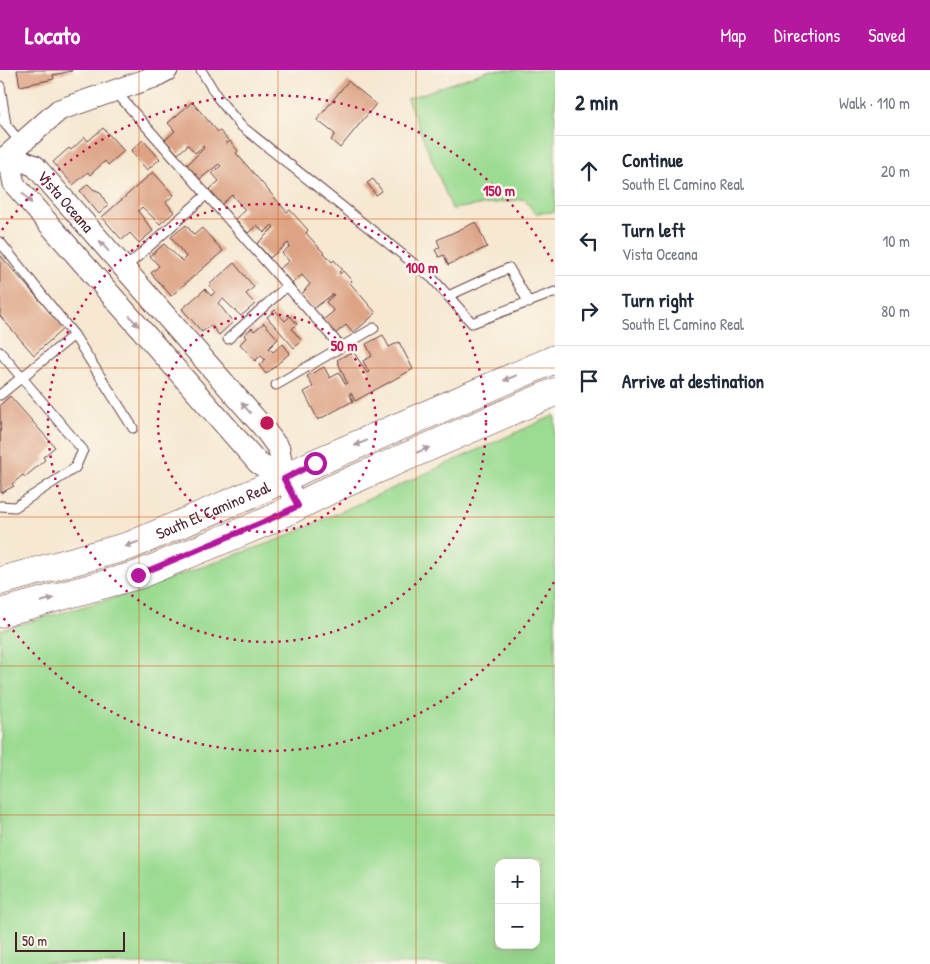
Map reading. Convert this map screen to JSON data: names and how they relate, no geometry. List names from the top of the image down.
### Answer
{
  "streets": {
    "main road": ["South El Camino Real"],
    "street": ["Vista Oceana"]
  },
  "crossings": [
    ["Vista Oceana", "South El Camino Real"]
  ],
  "scale_bar": "50 m",
  "page": {
    "header": "Locato",
    "nav": ["Map", "Directions", "Saved"],
    "heading": ["2 min", "Walk · 110 m"],
    "list": [
      ["Continue", "South El Camino Real", "20 m"],
      ["Turn left", "Vista Oceana", "10 m"],
      ["Turn right", "South El Camino Real", "80 m"],
      "Arrive at destination"
    ],
    "map_buttons": ["+", "−"],
    "scale": "50 m"
  },
  "rings": ["150 m", "100 m", "50 m"]
}
